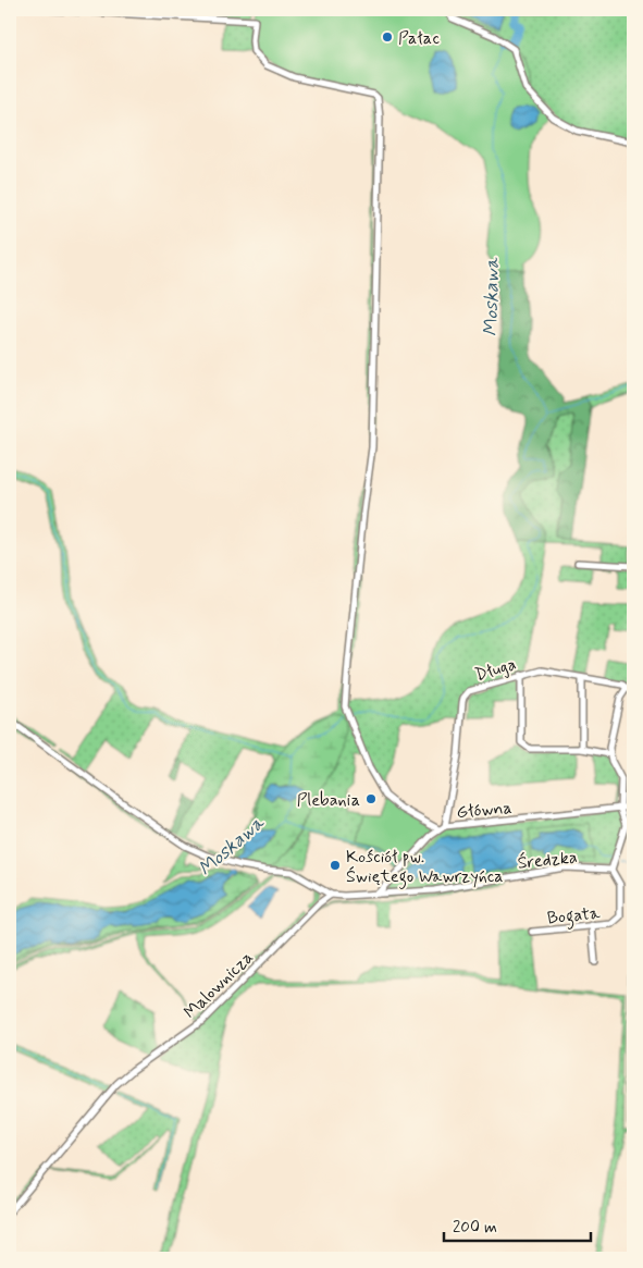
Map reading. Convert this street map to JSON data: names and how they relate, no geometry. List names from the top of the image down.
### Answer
{
  "streets": {
    "street": [
      "Długa",
      "Główna",
      "Średzka",
      "Bogata",
      "Malownicza"
    ]
  },
  "crossings": [
    ["Długa", "Główna"],
    ["Główna", "Średzka"],
    ["Średzka", "Bogata"],
    ["Średzka", "Malownicza"]
  ],
  "water": ["Moskawa"],
  "places": ["Pałac", "Plebania", "Kościół pw. Świętego Wawrzyńca"],
  "scale_bar": "200 m"
}
